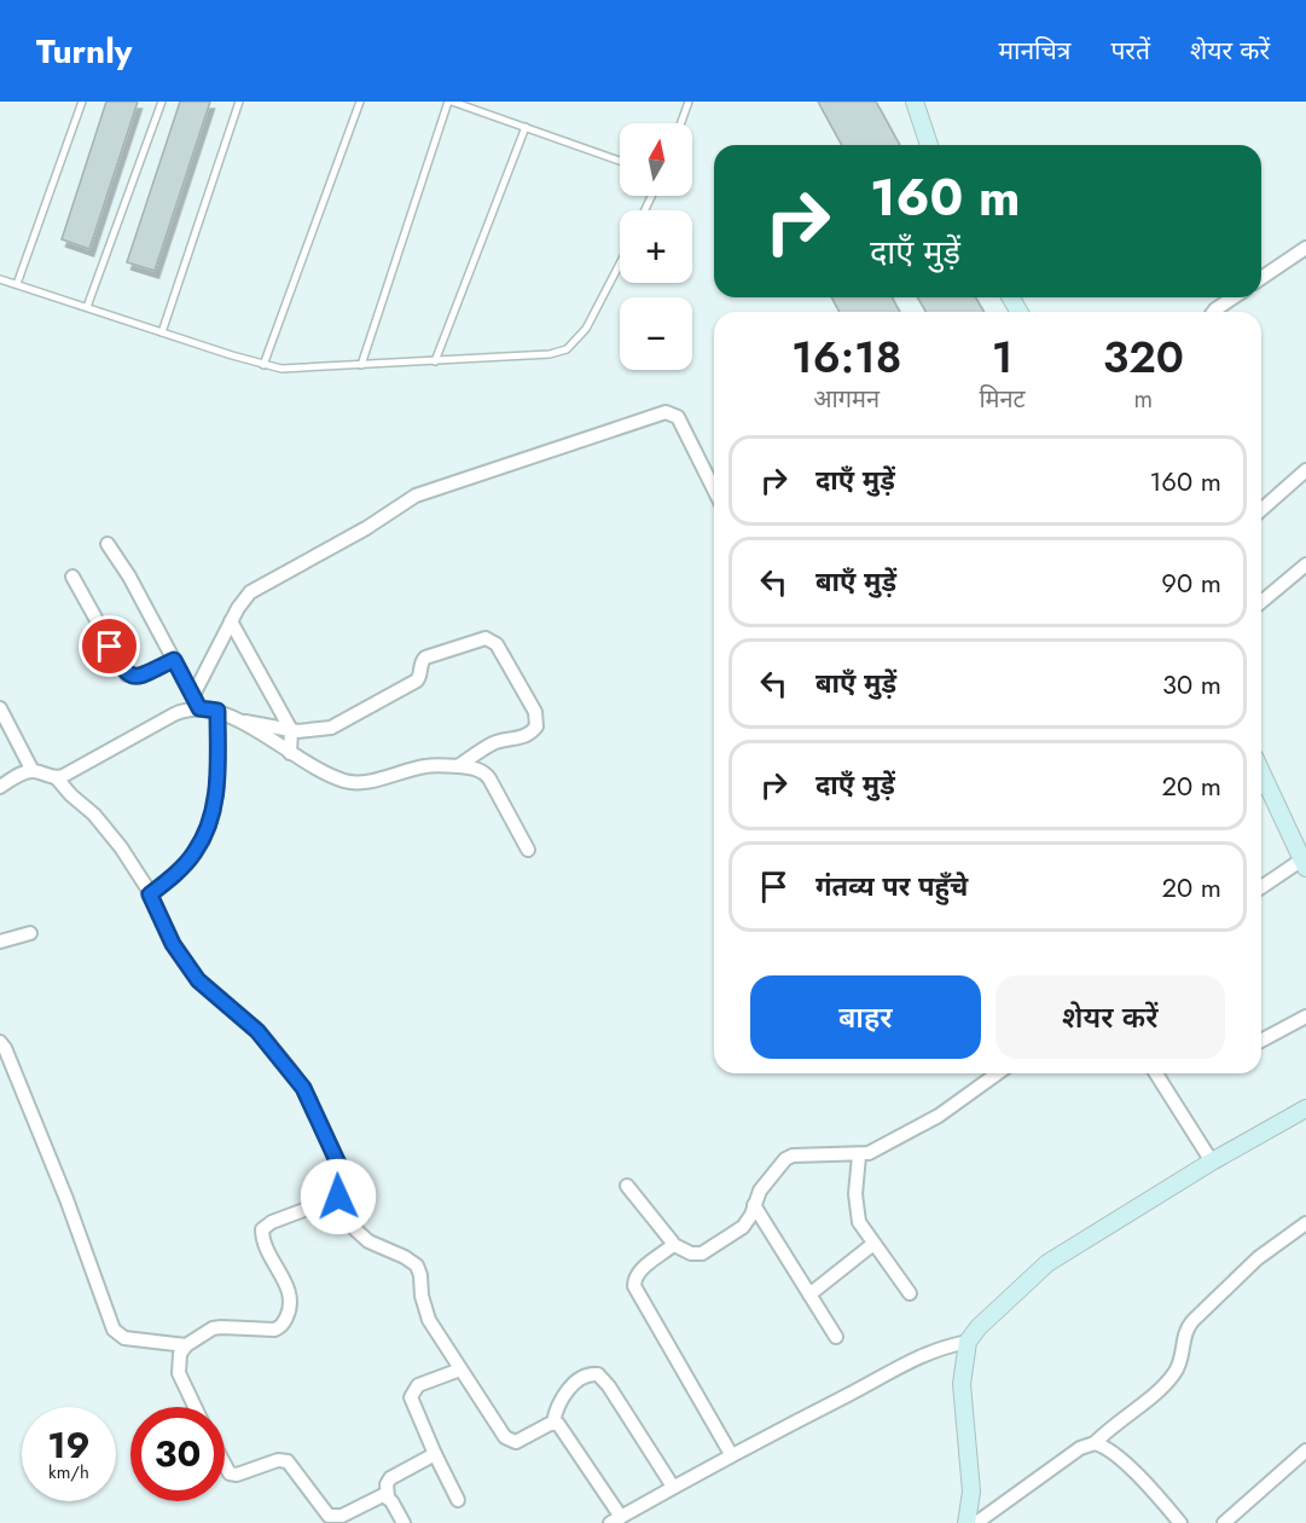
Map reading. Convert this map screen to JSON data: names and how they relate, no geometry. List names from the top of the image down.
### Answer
{
  "north": "top",
  "page": {
    "header": "Turnly",
    "nav": ["मानचित्र", "परतें", "शेयर करें"],
    "map_buttons": ["+", "−"],
    "turn": ["160 m", "दाएँ मुड़ें"],
    "eta": [
      "16:18",
      "आगमन",
      "1",
      "मिनट",
      "320",
      "m"
    ],
    "list": [
      {
        "name": "दाएँ मुड़ें",
        "value": "160 m"
      },
      {
        "name": "बाएँ मुड़ें",
        "value": "90 m"
      },
      {
        "name": "बाएँ मुड़ें",
        "value": "30 m"
      },
      {
        "name": "दाएँ मुड़ें",
        "value": "20 m"
      },
      {
        "name": "गंतव्य पर पहुँचे",
        "value": "20 m"
      }
    ],
    "buttons": ["बाहर", "शेयर करें"],
    "speed": "19 km/h",
    "limit": "30"
  }
}
